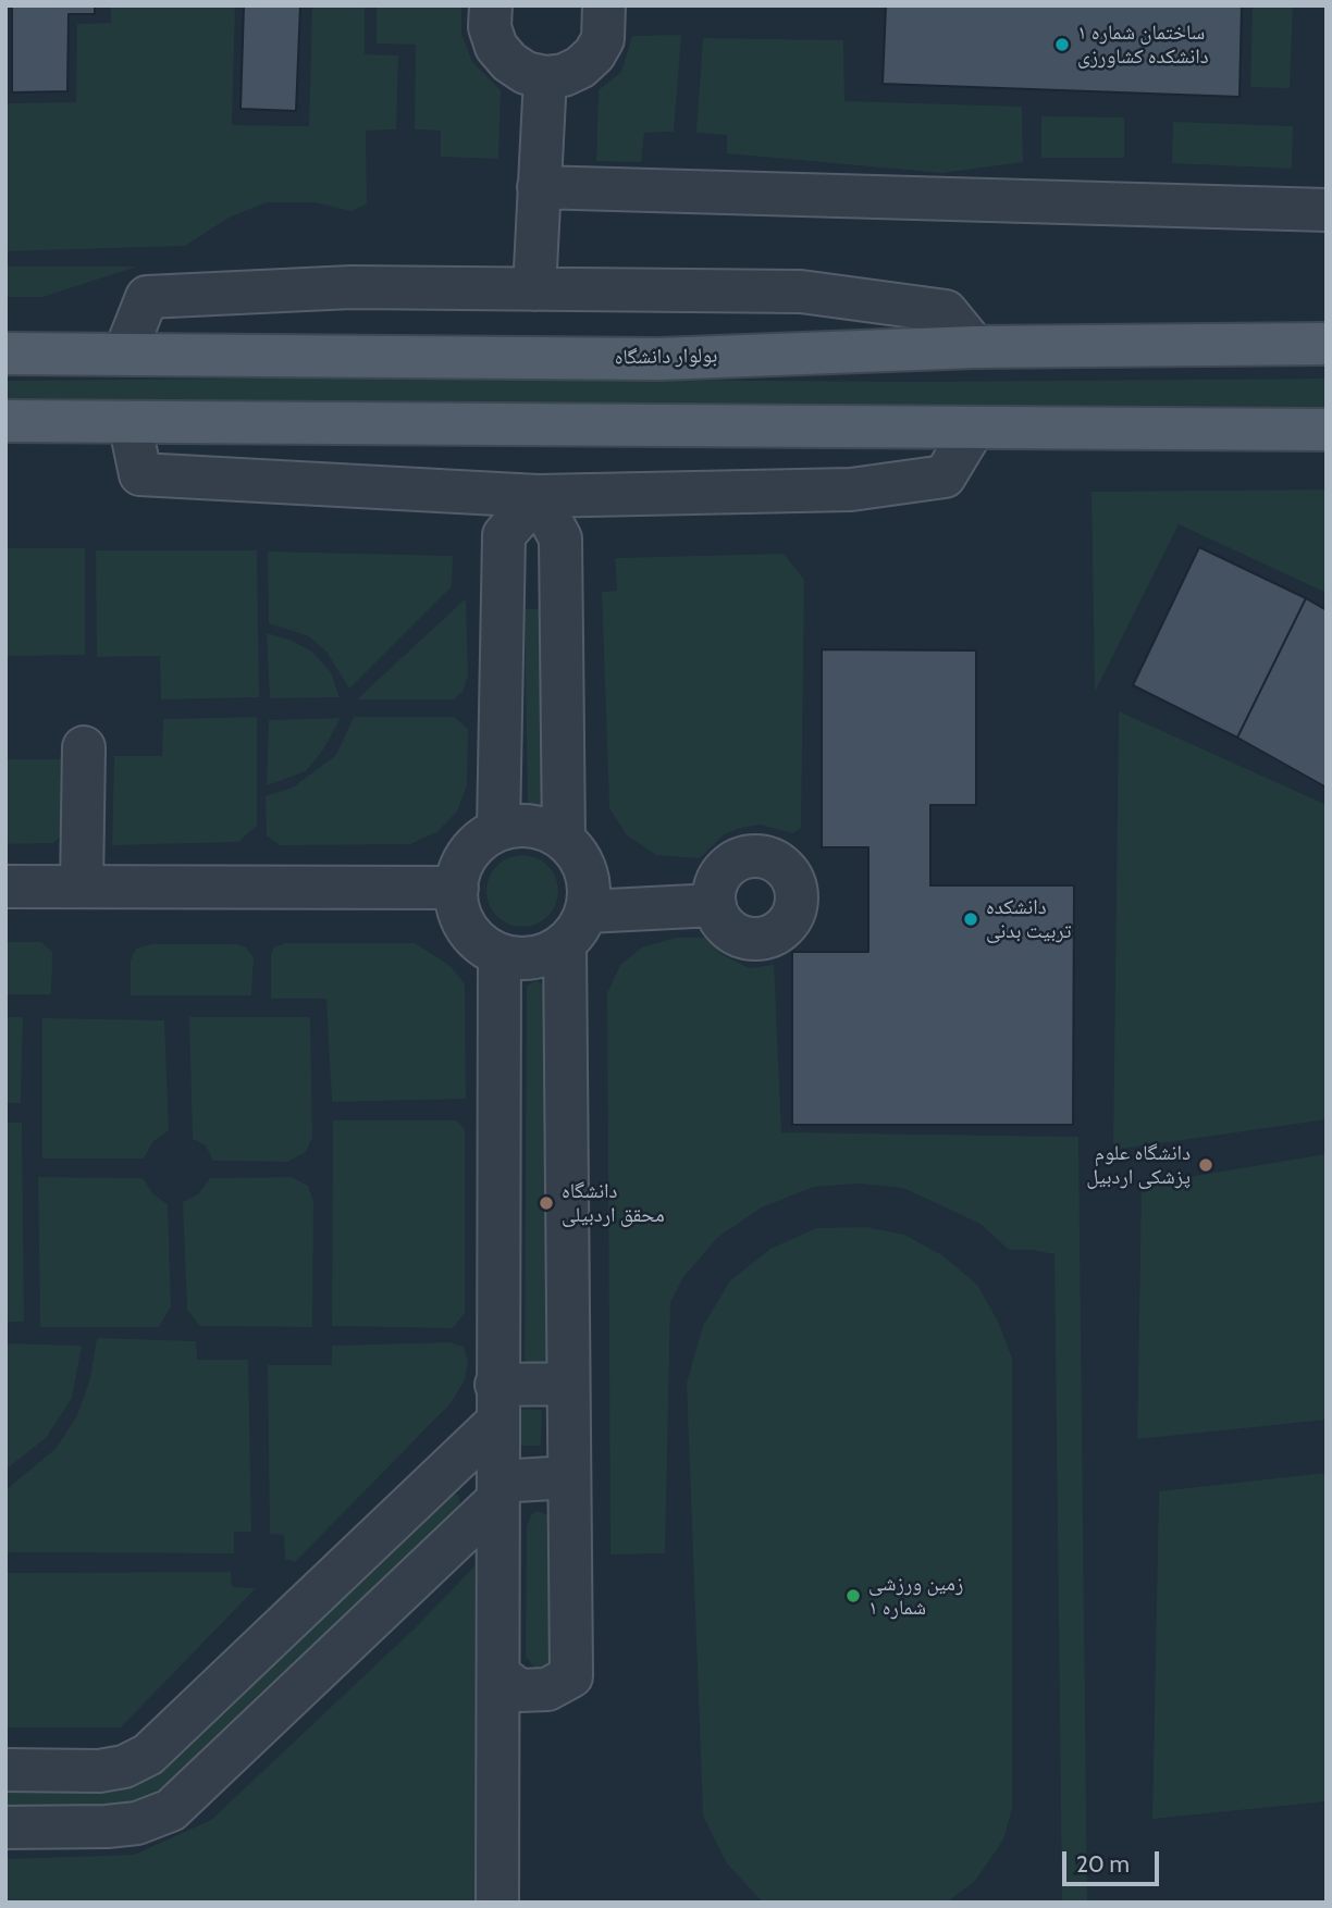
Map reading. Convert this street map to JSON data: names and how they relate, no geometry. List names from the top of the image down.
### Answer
{
  "streets": {
    "main road": ["بولوار دانشگاه"]
  },
  "places": [
    "ساختمان شماره ۱ دانشکده کشاورزی",
    "دانشکده تربیت بدنی",
    "دانشگاه علوم پزشکی اردبیل",
    "دانشگاه محقق اردبیلی",
    "زمین ورزشی شماره ۱"
  ],
  "scale_bar": "20 m"
}
